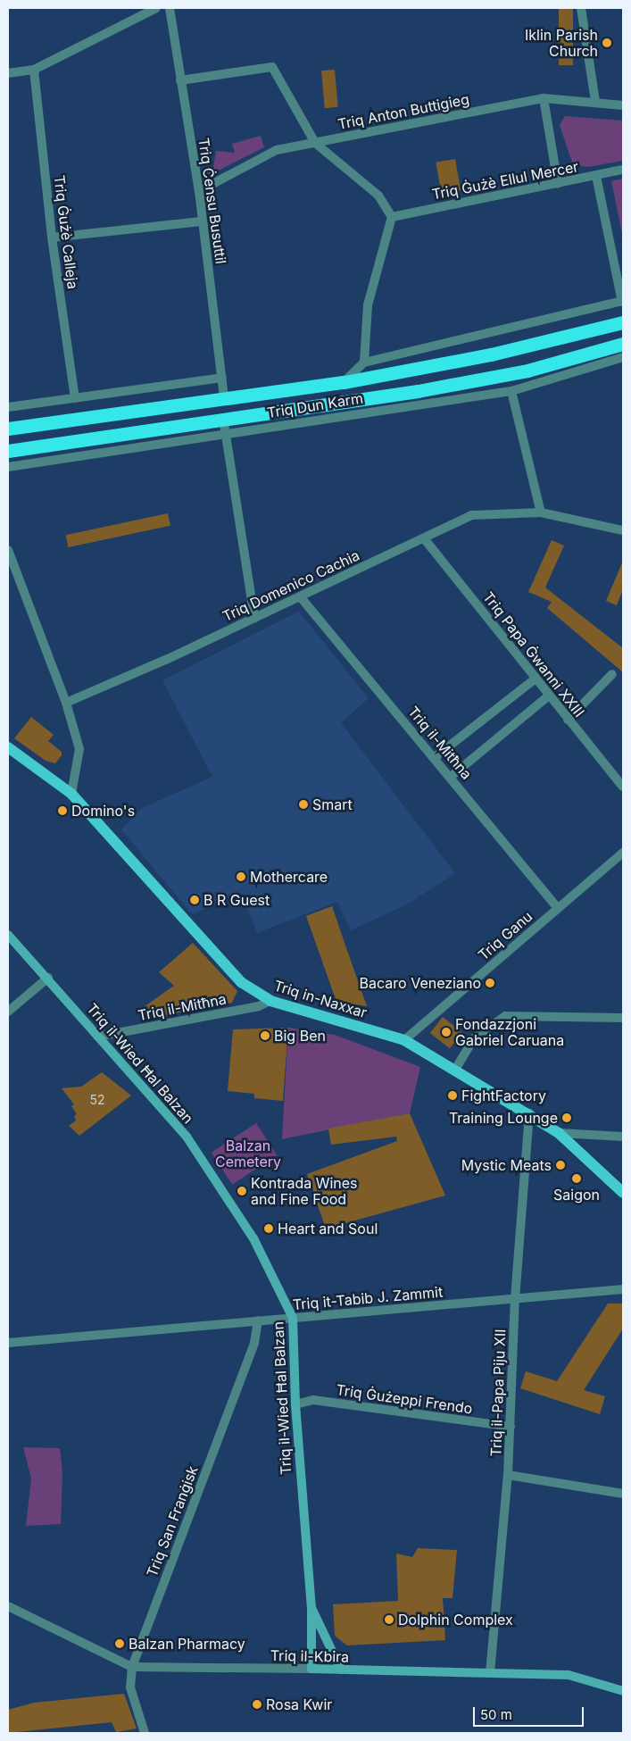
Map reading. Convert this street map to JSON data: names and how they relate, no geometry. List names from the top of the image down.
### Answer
{
  "streets": {
    "highway": ["Triq Dun Karm"],
    "main road": ["Triq in-Naxxar", "Triq il-Wied Ħal Balzan", "Triq il-Kbira"],
    "street": [
      "Triq Anton Buttigieg",
      "Triq Ġużè Ellul Mercer",
      "Triq Ċensu Busuttil",
      "Triq Ġużè Calleja",
      "Triq Domenico Cachia",
      "Triq Papa Ġwanni XXIII",
      "Triq il-Mitħna",
      "Triq Ganu",
      "Triq it-Tabib J. Zammit",
      "Triq il-Papa Piju XII",
      "Triq Ġużeppi Frendo",
      "Triq San Franġisk"
    ]
  },
  "crossings": [
    ["Triq Anton Buttigieg", "Triq Ċensu Busuttil"],
    ["Triq Ċensu Busuttil", "Triq Dun Karm"],
    ["Triq Domenico Cachia", "Triq Papa Ġwanni XXIII"],
    ["Triq Domenico Cachia", "Triq il-Mitħna"],
    ["Triq il-Mitħna", "Triq Ganu"],
    ["Triq il-Mitħna", "Triq in-Naxxar"],
    ["Triq il-Mitħna", "Triq il-Wied Ħal Balzan"],
    ["Triq Ganu", "Triq in-Naxxar"],
    ["Triq in-Naxxar", "Triq il-Papa Piju XII"],
    ["Triq il-Wied Ħal Balzan", "Triq it-Tabib J. Zammit"],
    ["Triq il-Wied Ħal Balzan", "Triq Ġużeppi Frendo"],
    ["Triq il-Wied Ħal Balzan", "Triq il-Kbira"],
    ["Triq it-Tabib J. Zammit", "Triq il-Papa Piju XII"],
    ["Triq it-Tabib J. Zammit", "Triq San Franġisk"],
    ["Triq il-Papa Piju XII", "Triq Ġużeppi Frendo"],
    ["Triq il-Papa Piju XII", "Triq il-Kbira"],
    ["Triq San Franġisk", "Triq il-Kbira"]
  ],
  "parks": ["Balzan Cemetery"],
  "places": [
    "Iklin Parish Church",
    "Smart",
    "Domino's",
    "Mothercare",
    "B R Guest",
    "Bacaro Veneziano",
    "Fondazzjoni Gabriel Caruana",
    "Big Ben",
    "FightFactory",
    "Training Lounge",
    "Mystic Meats",
    "Saigon",
    "Kontrada Wines and Fine Food",
    "Heart and Soul",
    "Dolphin Complex",
    "Balzan Pharmacy",
    "Rosa Kwir"
  ],
  "house_numbers": ["52"],
  "scale_bar": "50 m"
}
